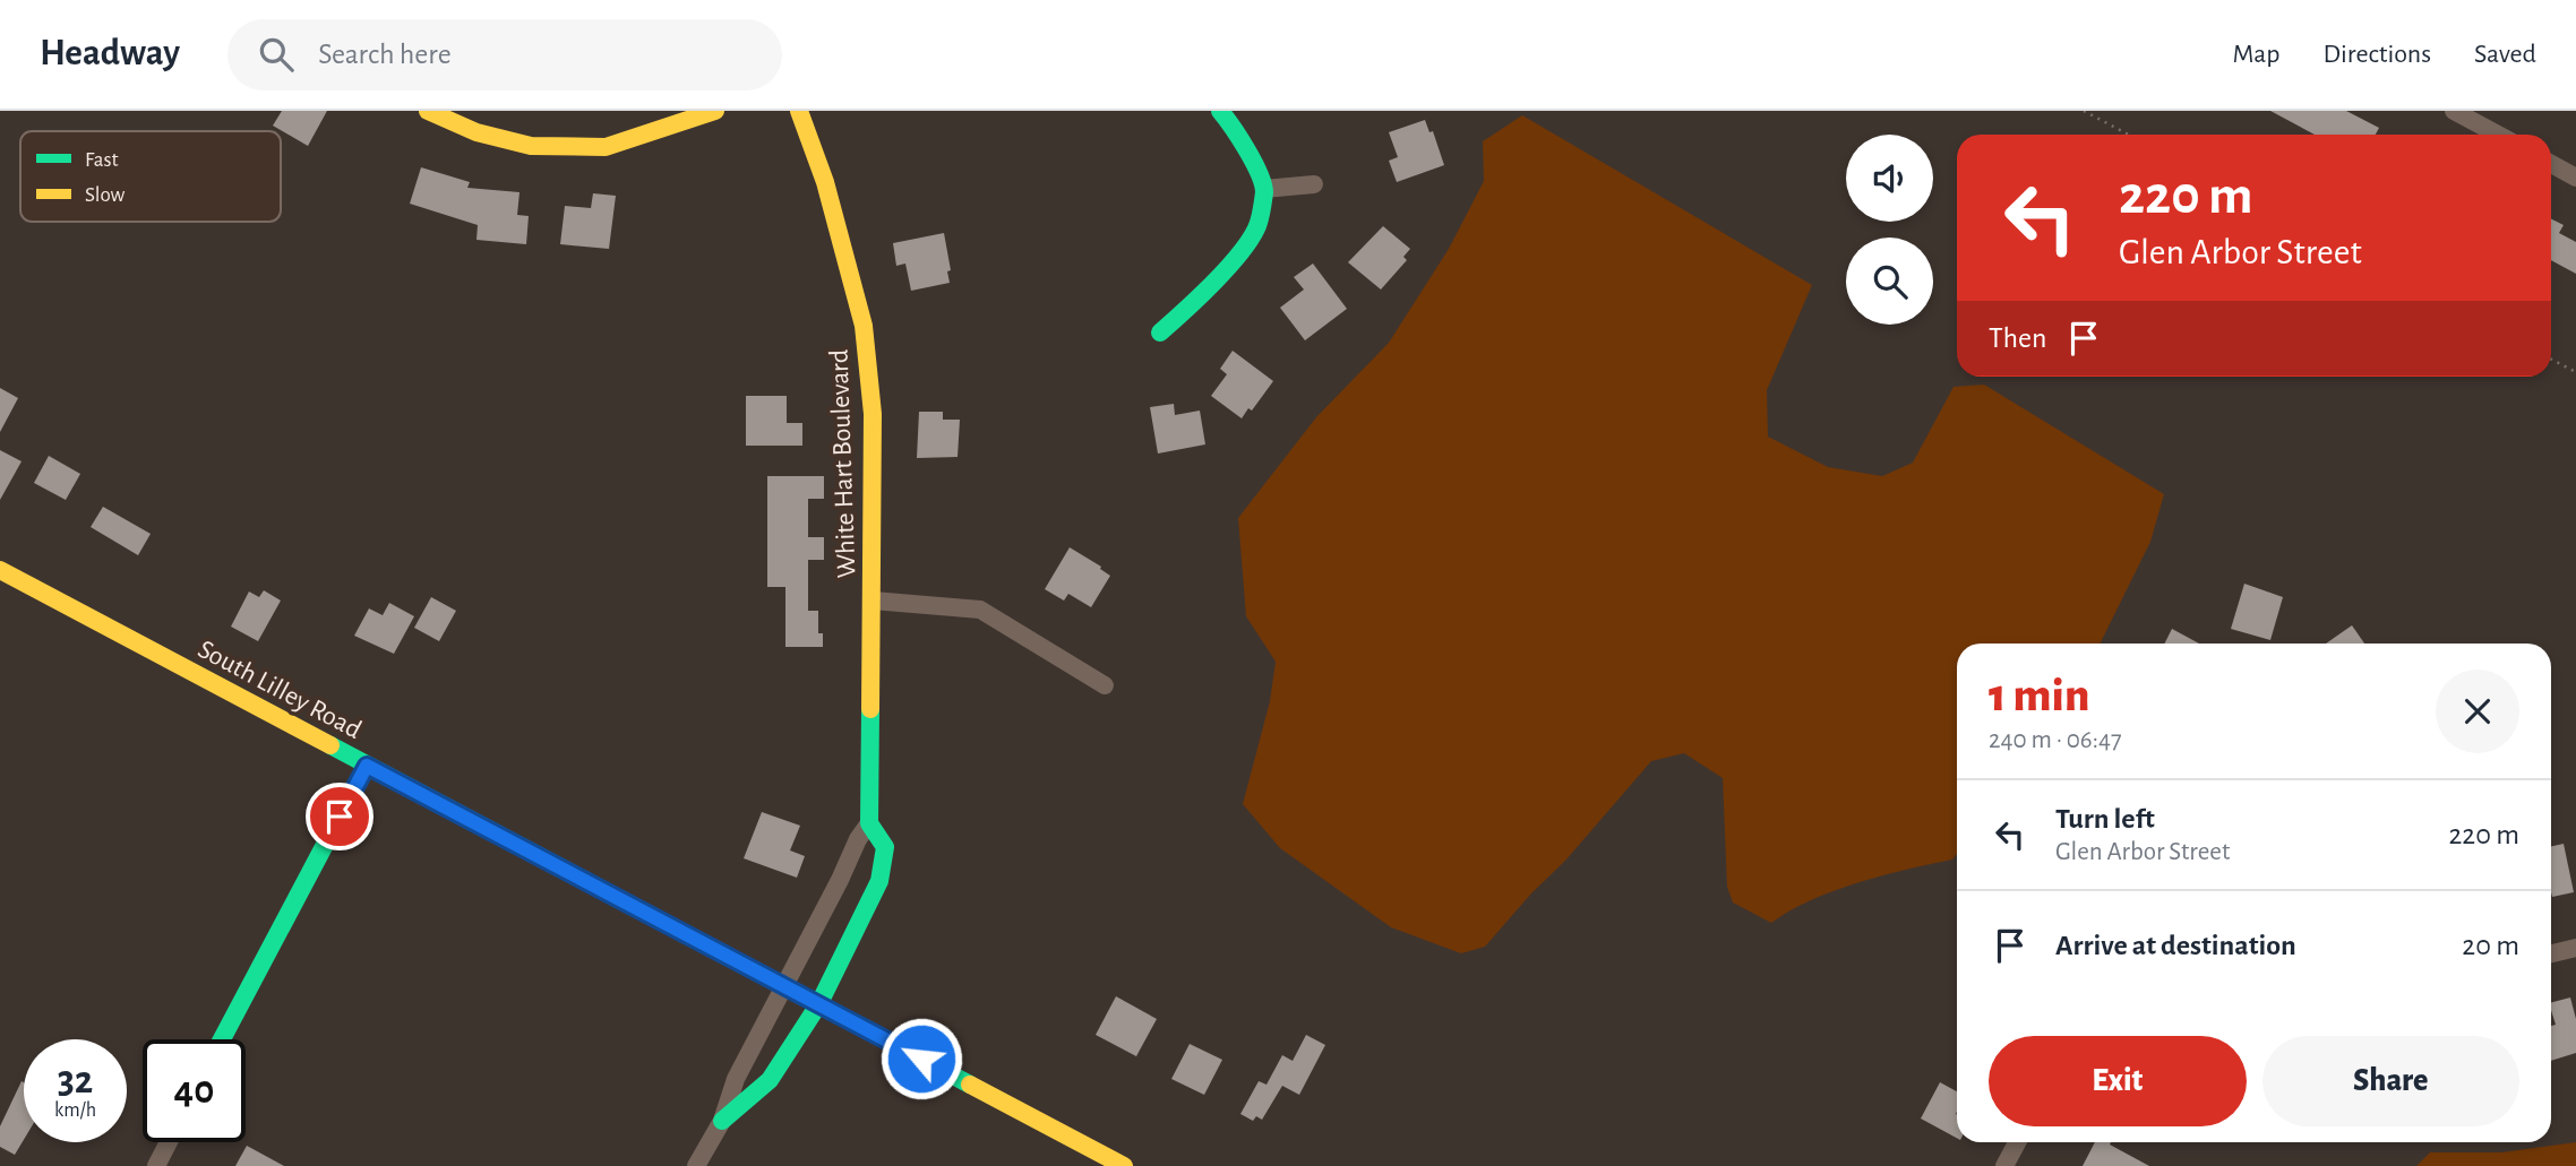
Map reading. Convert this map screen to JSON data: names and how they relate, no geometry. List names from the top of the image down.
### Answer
{
  "streets": {
    "street": ["White Hart Boulevard", "South Lilley Road"]
  },
  "crossings": [
    ["White Hart Boulevard", "South Lilley Road"]
  ],
  "legend": ["Fast", "Slow"],
  "page": {
    "header": "Headway",
    "search": "Search here",
    "nav": ["Map", "Directions", "Saved"],
    "turn": ["220 m", "Glen Arbor Street"],
    "then": "Then",
    "heading": ["1 min", "240 m · 06:47"],
    "list": [
      {
        "name": "Turn left",
        "note": "Glen Arbor Street",
        "value": "220 m"
      },
      {
        "name": "Arrive at destination",
        "value": "20 m"
      }
    ],
    "buttons": ["Exit", "Share"],
    "speed": "32 km/h",
    "limit": "40"
  }
}
